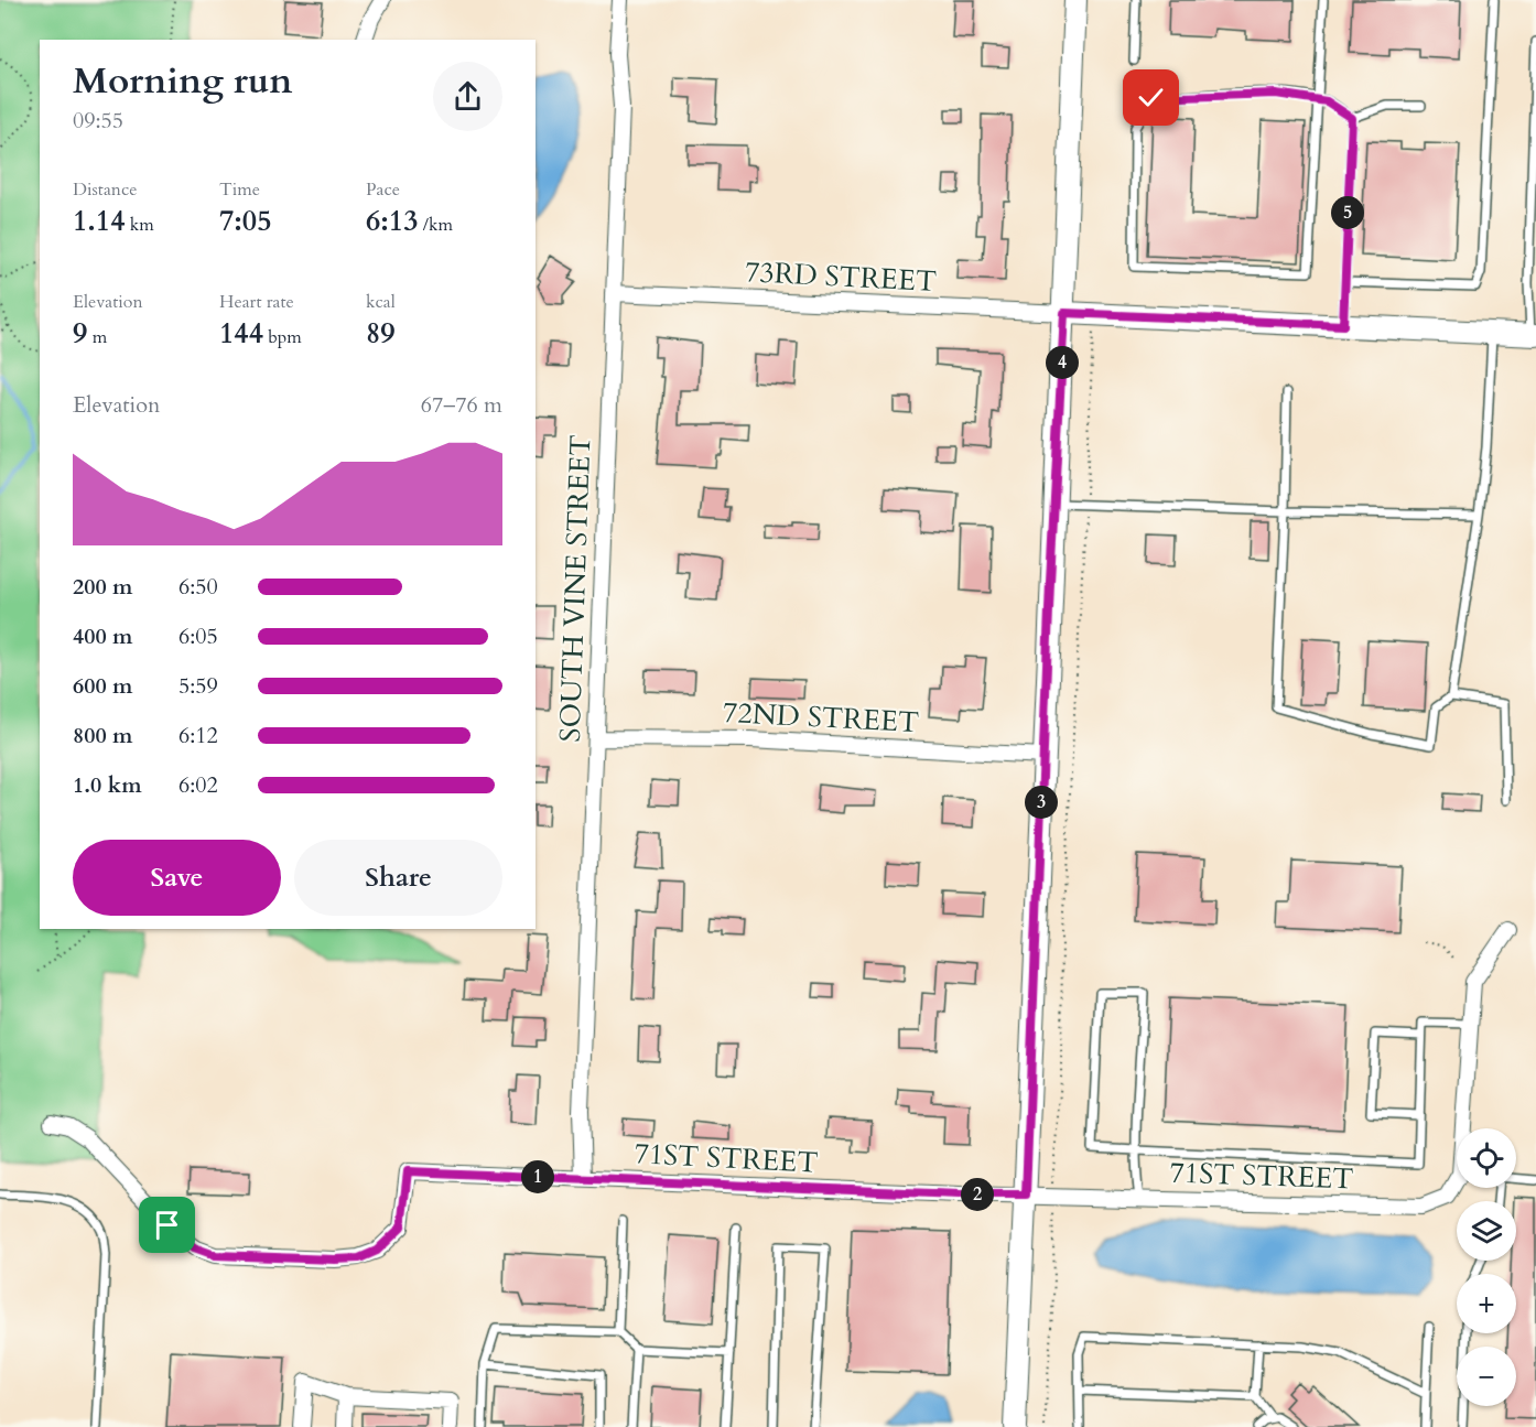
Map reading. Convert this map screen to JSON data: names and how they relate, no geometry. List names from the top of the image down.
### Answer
{
  "streets": {
    "street": [
      "73RD STREET",
      "SOUTH VINE STREET",
      "72ND STREET",
      "71ST STREET"
    ]
  },
  "crossings": [
    ["73RD STREET", "SOUTH VINE STREET"],
    ["SOUTH VINE STREET", "72ND STREET"],
    ["SOUTH VINE STREET", "71ST STREET"]
  ],
  "page": {
    "heading": ["Morning run", "09:55"],
    "stats": [
      ["Distance", "1.14 km"],
      ["Time", "7:05"],
      ["Pace", "6:13 /km"],
      ["Elevation", "9 m"],
      ["Heart rate", "144 bpm"],
      ["kcal", "89"]
    ],
    "pins": [
      "5",
      "4",
      "3",
      "1",
      "2"
    ],
    "chart": ["Elevation", "67–76 m"],
    "list": [
      {
        "name": "200 m",
        "note": "6:50"
      },
      {
        "name": "400 m",
        "note": "6:05"
      },
      {
        "name": "600 m",
        "note": "5:59"
      },
      {
        "name": "800 m",
        "note": "6:12"
      },
      {
        "name": "1.0 km",
        "note": "6:02"
      }
    ],
    "buttons": ["Save", "Share"],
    "map_buttons": ["+", "−"]
  }
}
